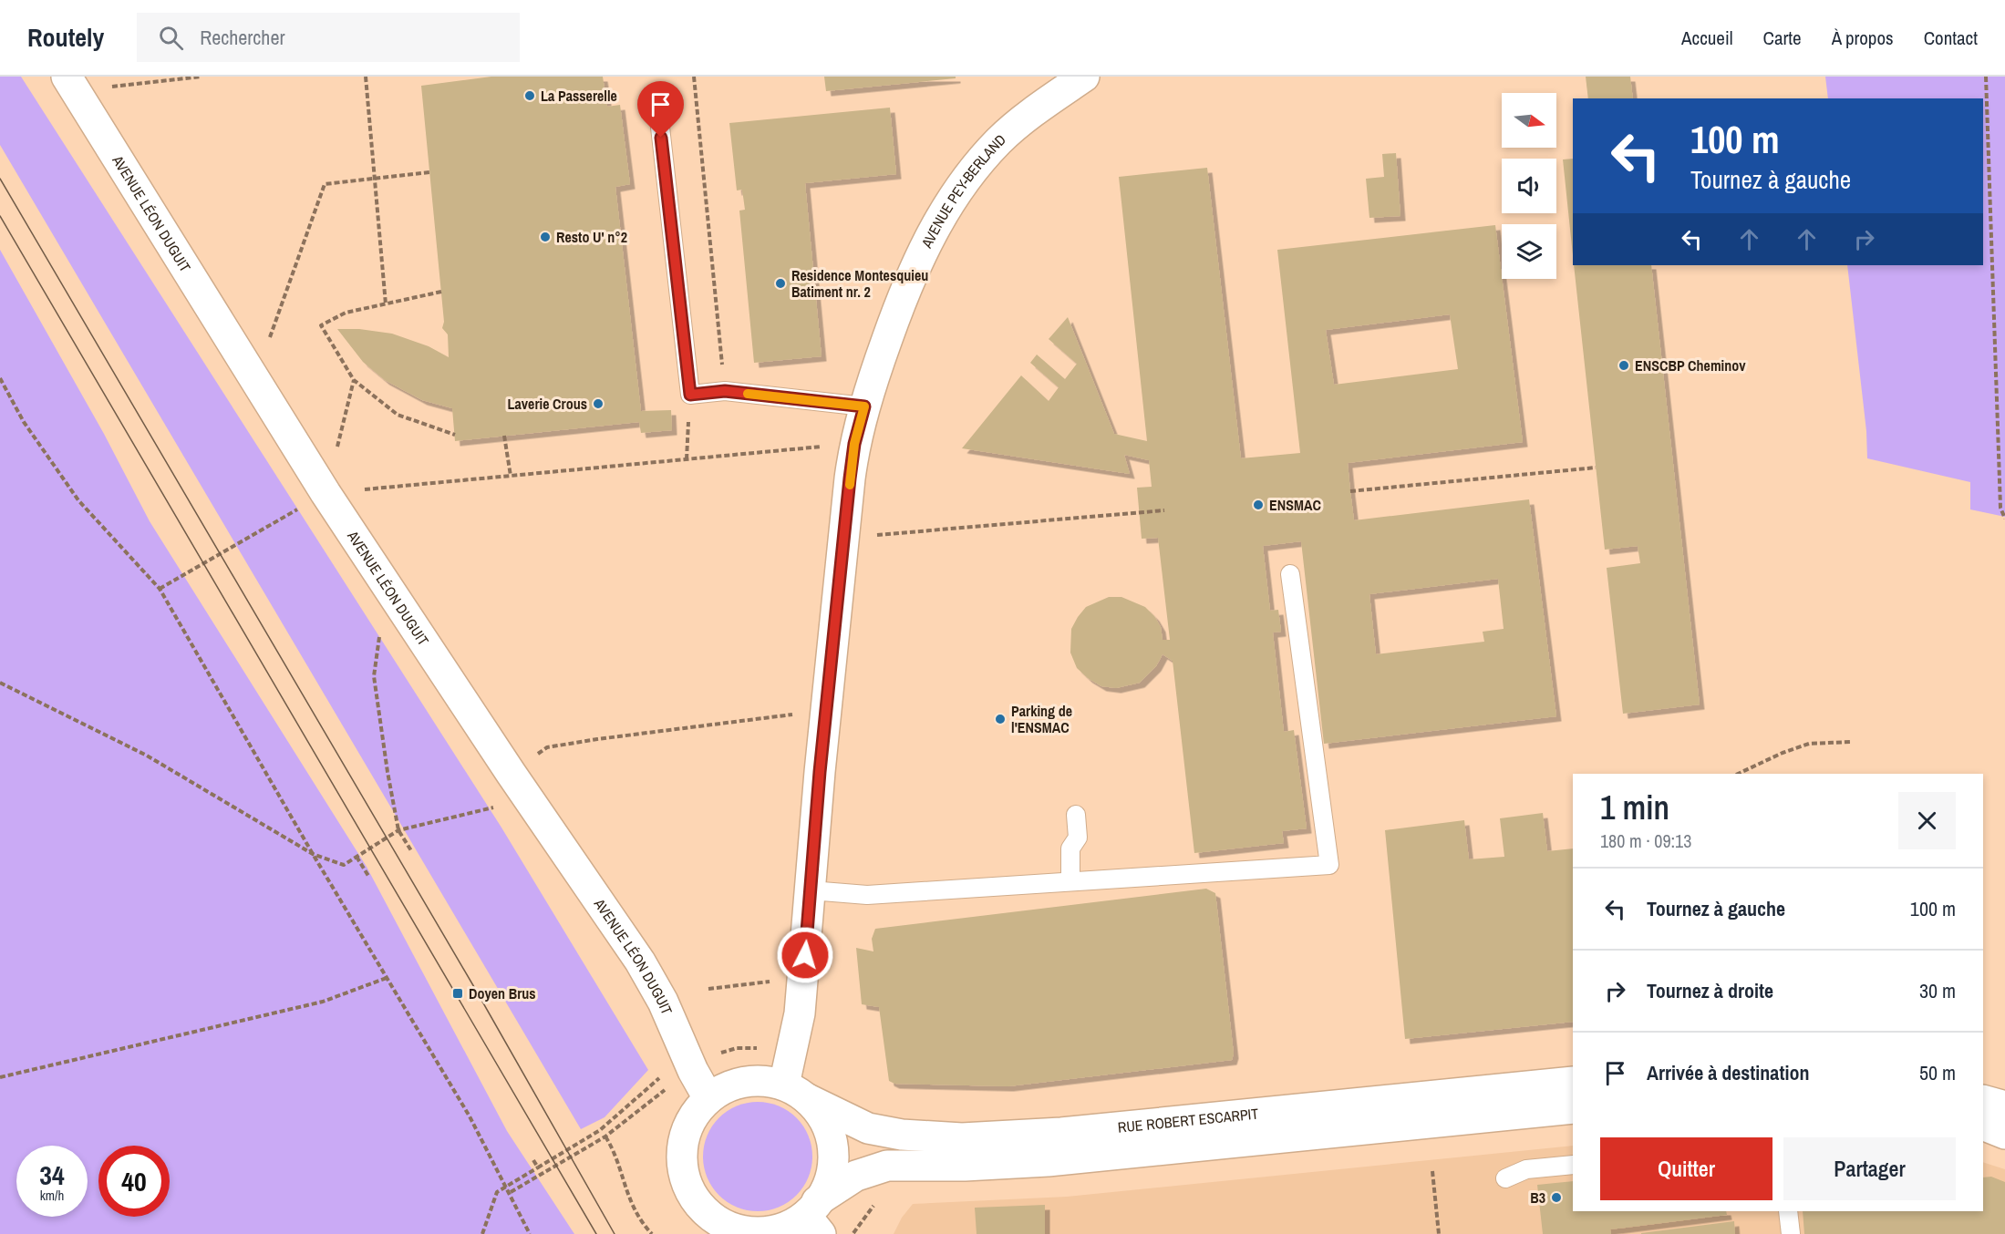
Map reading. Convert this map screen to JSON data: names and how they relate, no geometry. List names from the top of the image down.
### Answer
{
  "streets": {
    "street": ["AVENUE PEY-BERLAND", "AVENUE LÉON DUGUIT", "RUE ROBERT ESCARPIT"]
  },
  "crossings": [
    ["AVENUE PEY-BERLAND", "AVENUE LÉON DUGUIT"],
    ["AVENUE PEY-BERLAND", "RUE ROBERT ESCARPIT"],
    ["AVENUE LÉON DUGUIT", "RUE ROBERT ESCARPIT"]
  ],
  "places": {
    "other": [
      "La Passerelle",
      "Resto U' n°2",
      "Residence Montesquieu Batiment nr. 2",
      "ENSCBP Cheminov",
      "Laverie Crous",
      "ENSMAC",
      "Parking de l'ENSMAC",
      "B3"
    ],
    "transit": ["Doyen Brus"]
  },
  "north": "right",
  "page": {
    "header": "Routely",
    "search": "Rechercher",
    "nav": [
      "Accueil",
      "Carte",
      "À propos",
      "Contact"
    ],
    "turn": ["100 m", "Tournez à gauche"],
    "heading": ["1 min", "180 m · 09:13"],
    "list": [
      {
        "name": "Tournez à gauche",
        "value": "100 m"
      },
      {
        "name": "Tournez à droite",
        "value": "30 m"
      },
      {
        "name": "Arrivée à destination",
        "value": "50 m"
      }
    ],
    "buttons": ["Quitter", "Partager"],
    "speed": "34 km/h",
    "limit": "40"
  }
}
